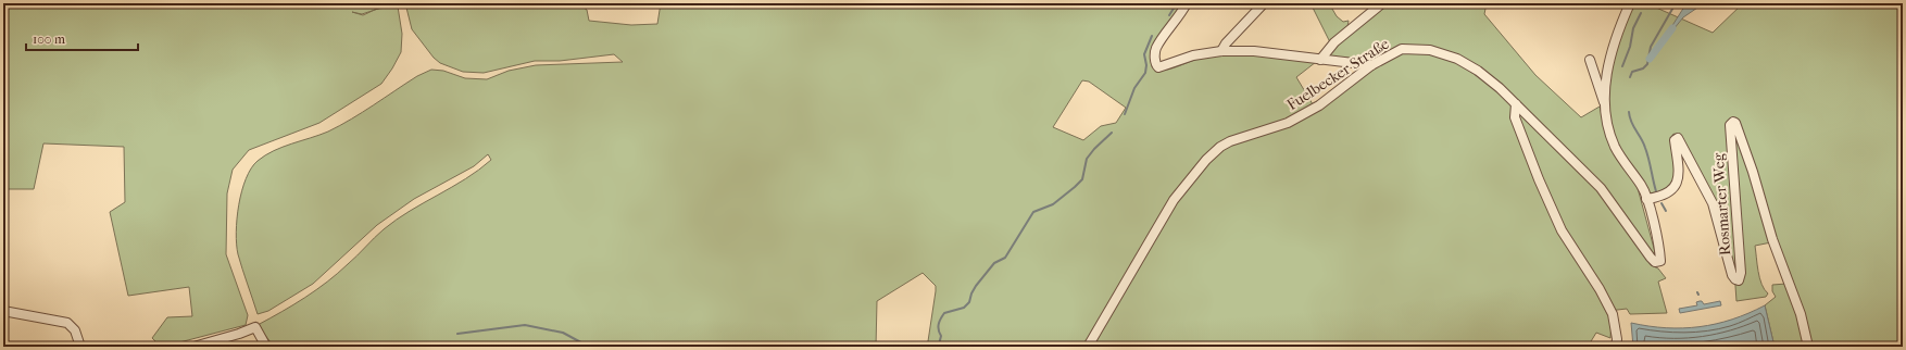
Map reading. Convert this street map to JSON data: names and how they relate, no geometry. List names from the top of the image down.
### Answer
{
  "streets": {
    "street": ["Fuelbecker Straße", "Rosmarter Weg"]
  },
  "crossings": [
    ["Fuelbecker Straße", "Rosmarter Weg"]
  ],
  "scale_bar": "100 m"
}
